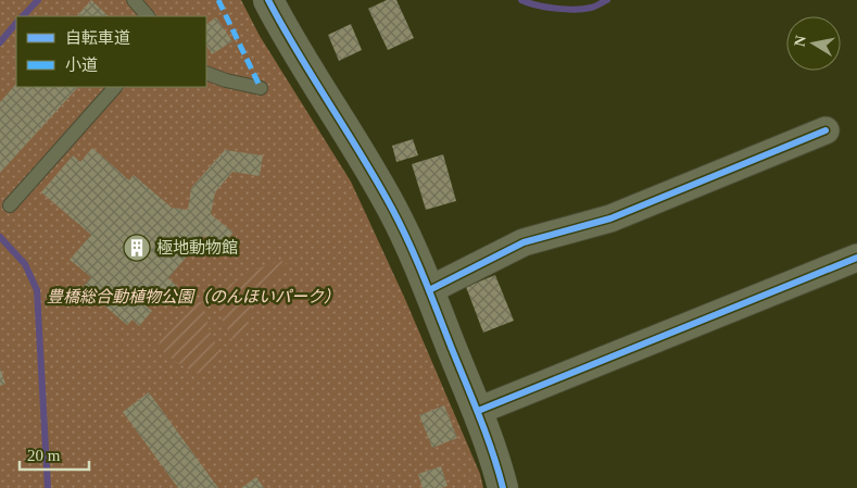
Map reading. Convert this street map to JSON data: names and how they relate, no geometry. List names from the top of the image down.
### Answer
{
  "parks": ["豊橋総合動植物公園（のんほいパーク）"],
  "places": {
    "building": ["極地動物館"]
  },
  "legend": ["自転車道", "小道"],
  "scale_bar": "20 m",
  "north": "left"
}
